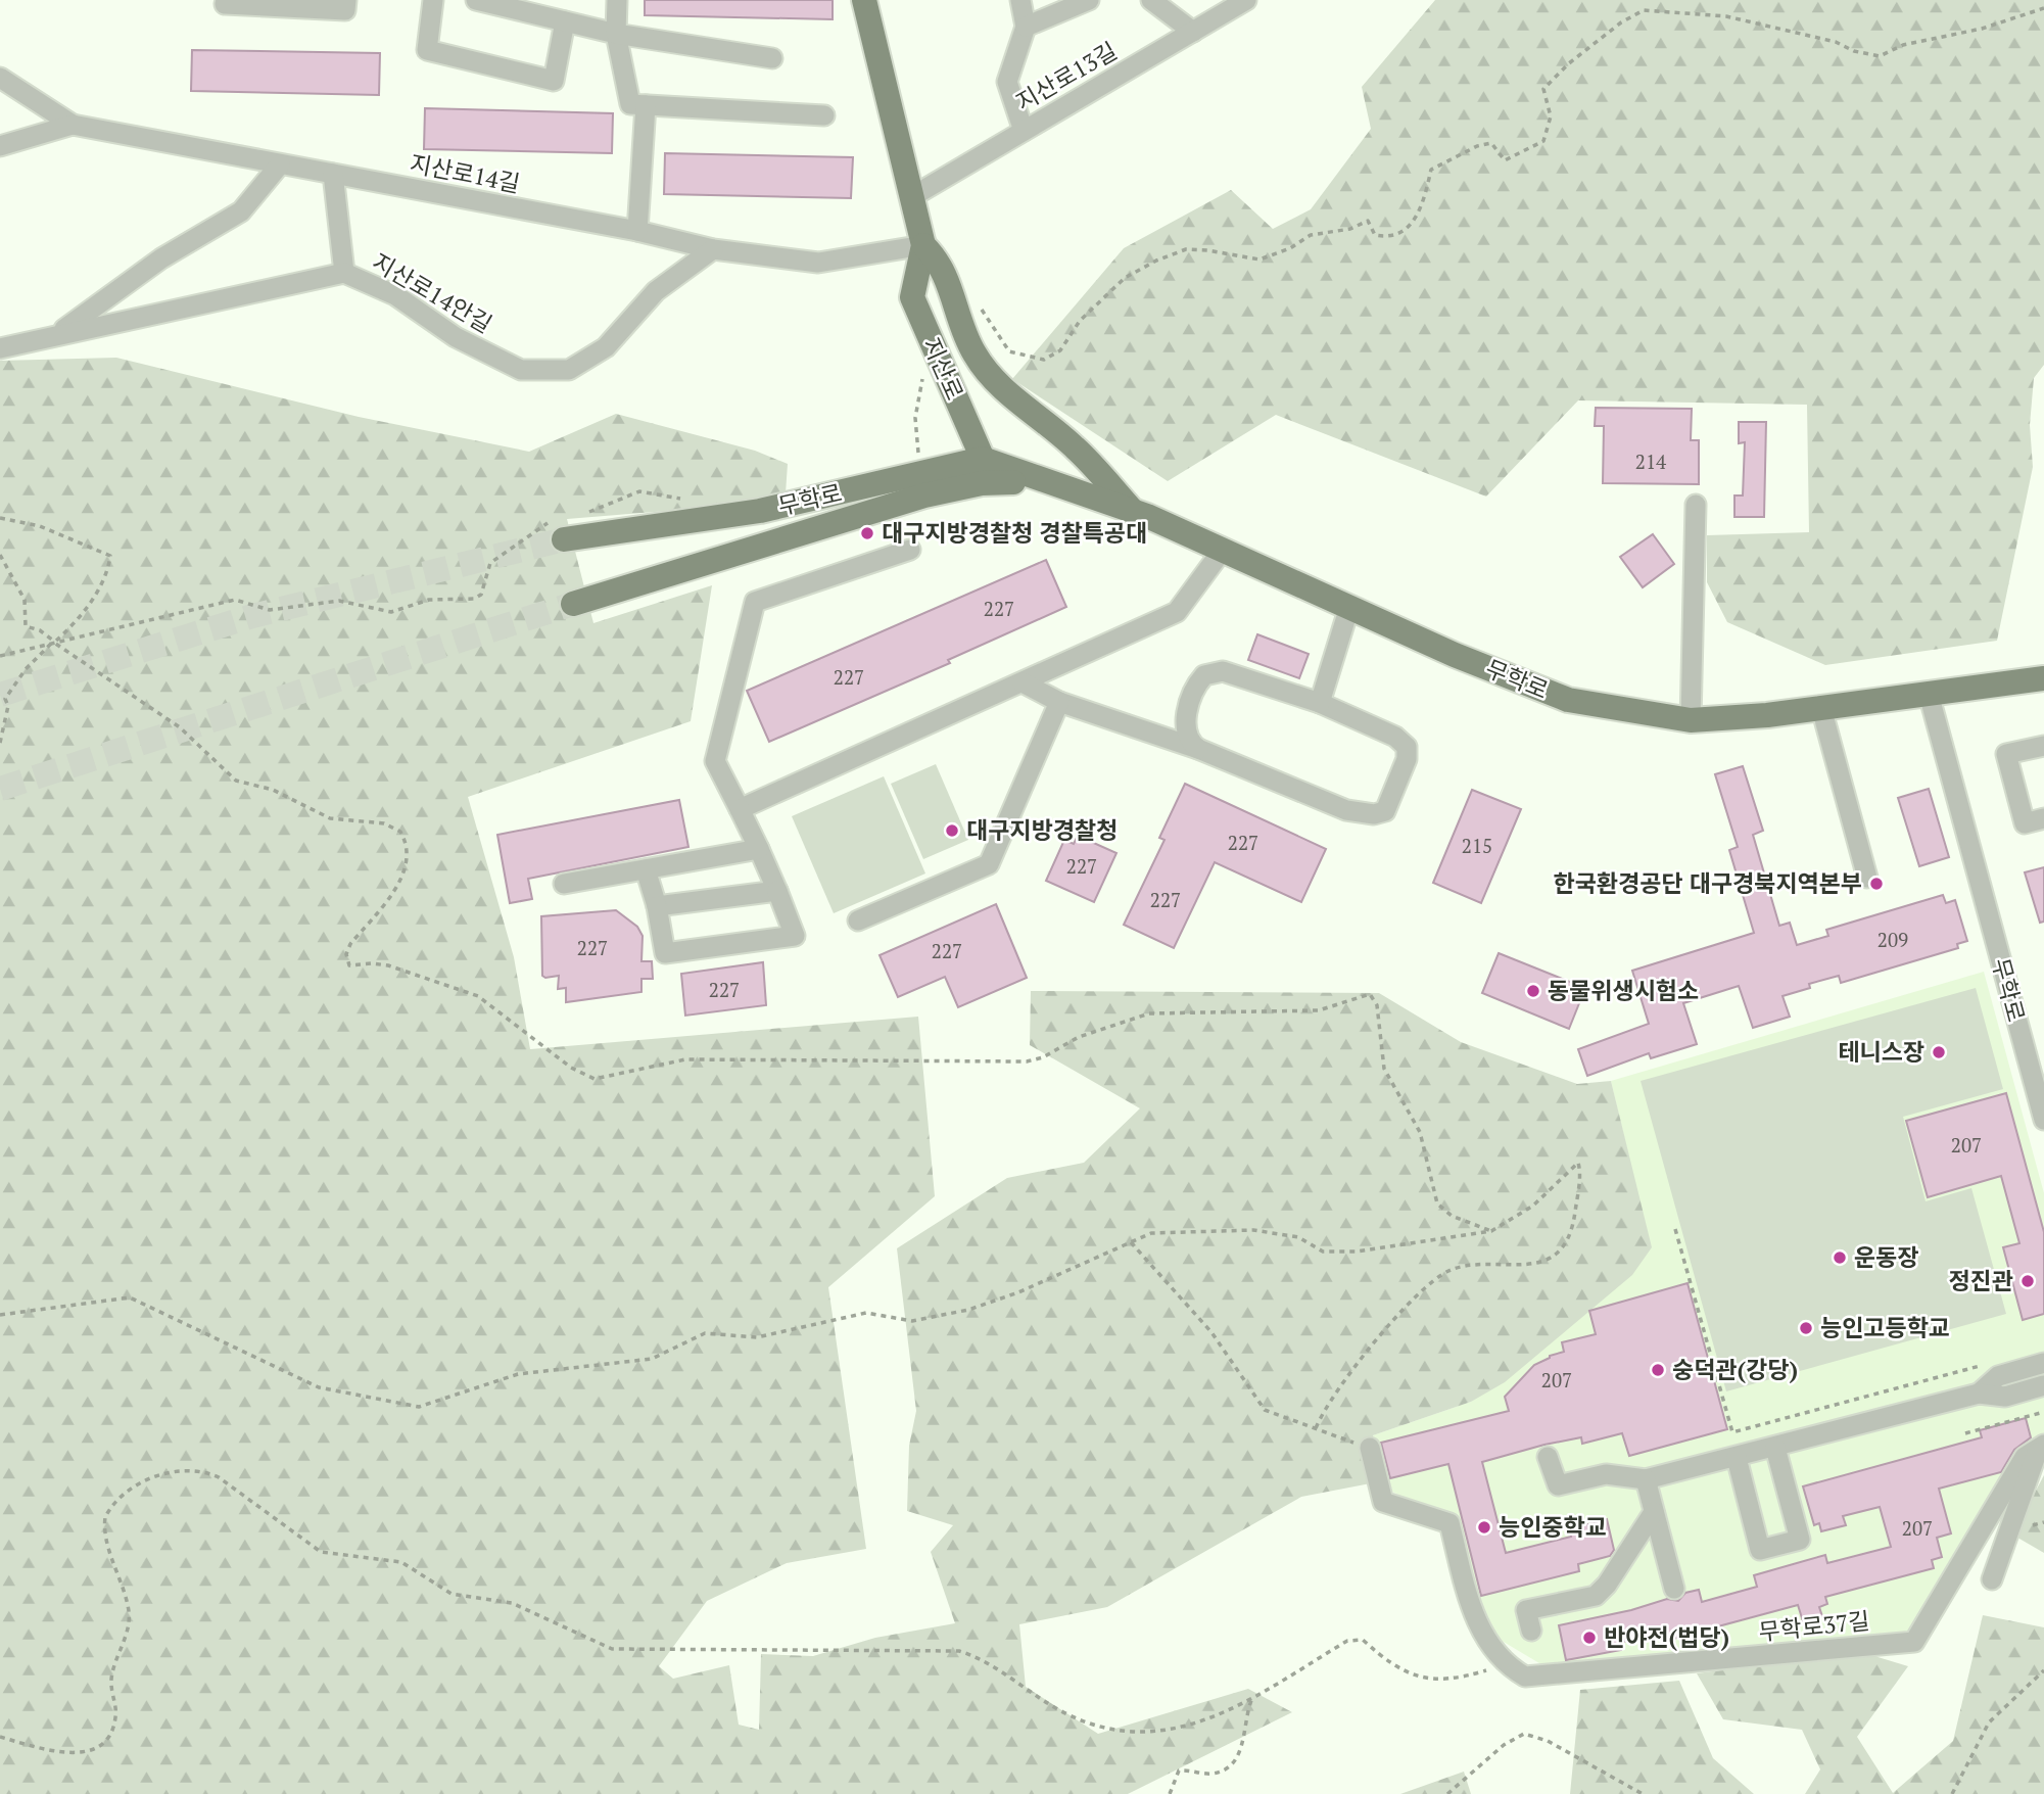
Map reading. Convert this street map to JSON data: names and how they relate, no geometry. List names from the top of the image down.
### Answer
{
  "streets": {
    "main road": ["지산로", "무학로"],
    "street": [
      "지산로13길",
      "지산로14길",
      "지산로14안길",
      "무학로37길"
    ]
  },
  "crossings": [
    ["지산로13길", "지산로"],
    ["지산로14길", "지산로14안길"],
    ["지산로14길", "지산로"],
    ["지산로", "무학로"]
  ],
  "places": [
    "대구지방경찰청 경찰특공대",
    "대구지방경찰청",
    "한국환경공단 대구경북지역본부",
    "동물위생시험소",
    "테니스장",
    "운동장",
    "정진관",
    "능인고등학교",
    "숭덕관(강당)",
    "능인중학교",
    "반야전(법당)"
  ],
  "house_numbers": [
    "214",
    "227",
    "227",
    "227",
    "215",
    "227",
    "227",
    "209",
    "227",
    "227",
    "227",
    "207",
    "207",
    "207"
  ]
}
